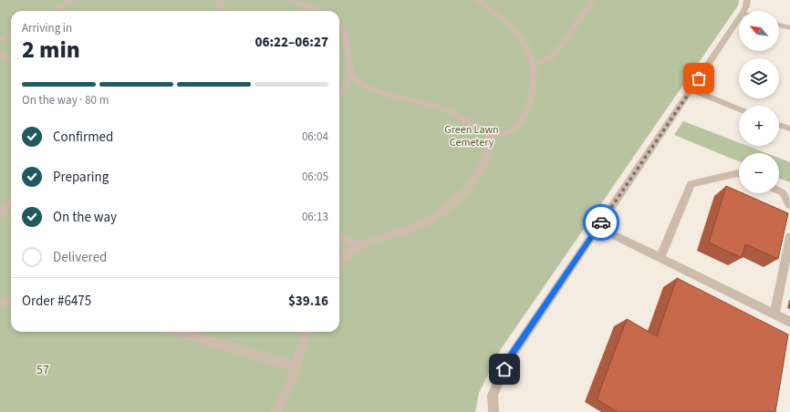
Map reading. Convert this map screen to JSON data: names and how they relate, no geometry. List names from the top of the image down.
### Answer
{
  "parks": ["Green Lawn Cemetery", "57"],
  "north": "top left",
  "page": {
    "map_buttons": ["+", "−"],
    "heading": ["2 min", "Arriving in", "06:22–06:27"],
    "panel": ["Order #6475", "$39.16"],
    "bar": "On the way · 80 m",
    "list": [
      ["Confirmed", "06:04"],
      ["Preparing", "06:05"],
      ["On the way", "06:13"],
      "Delivered"
    ]
  }
}
